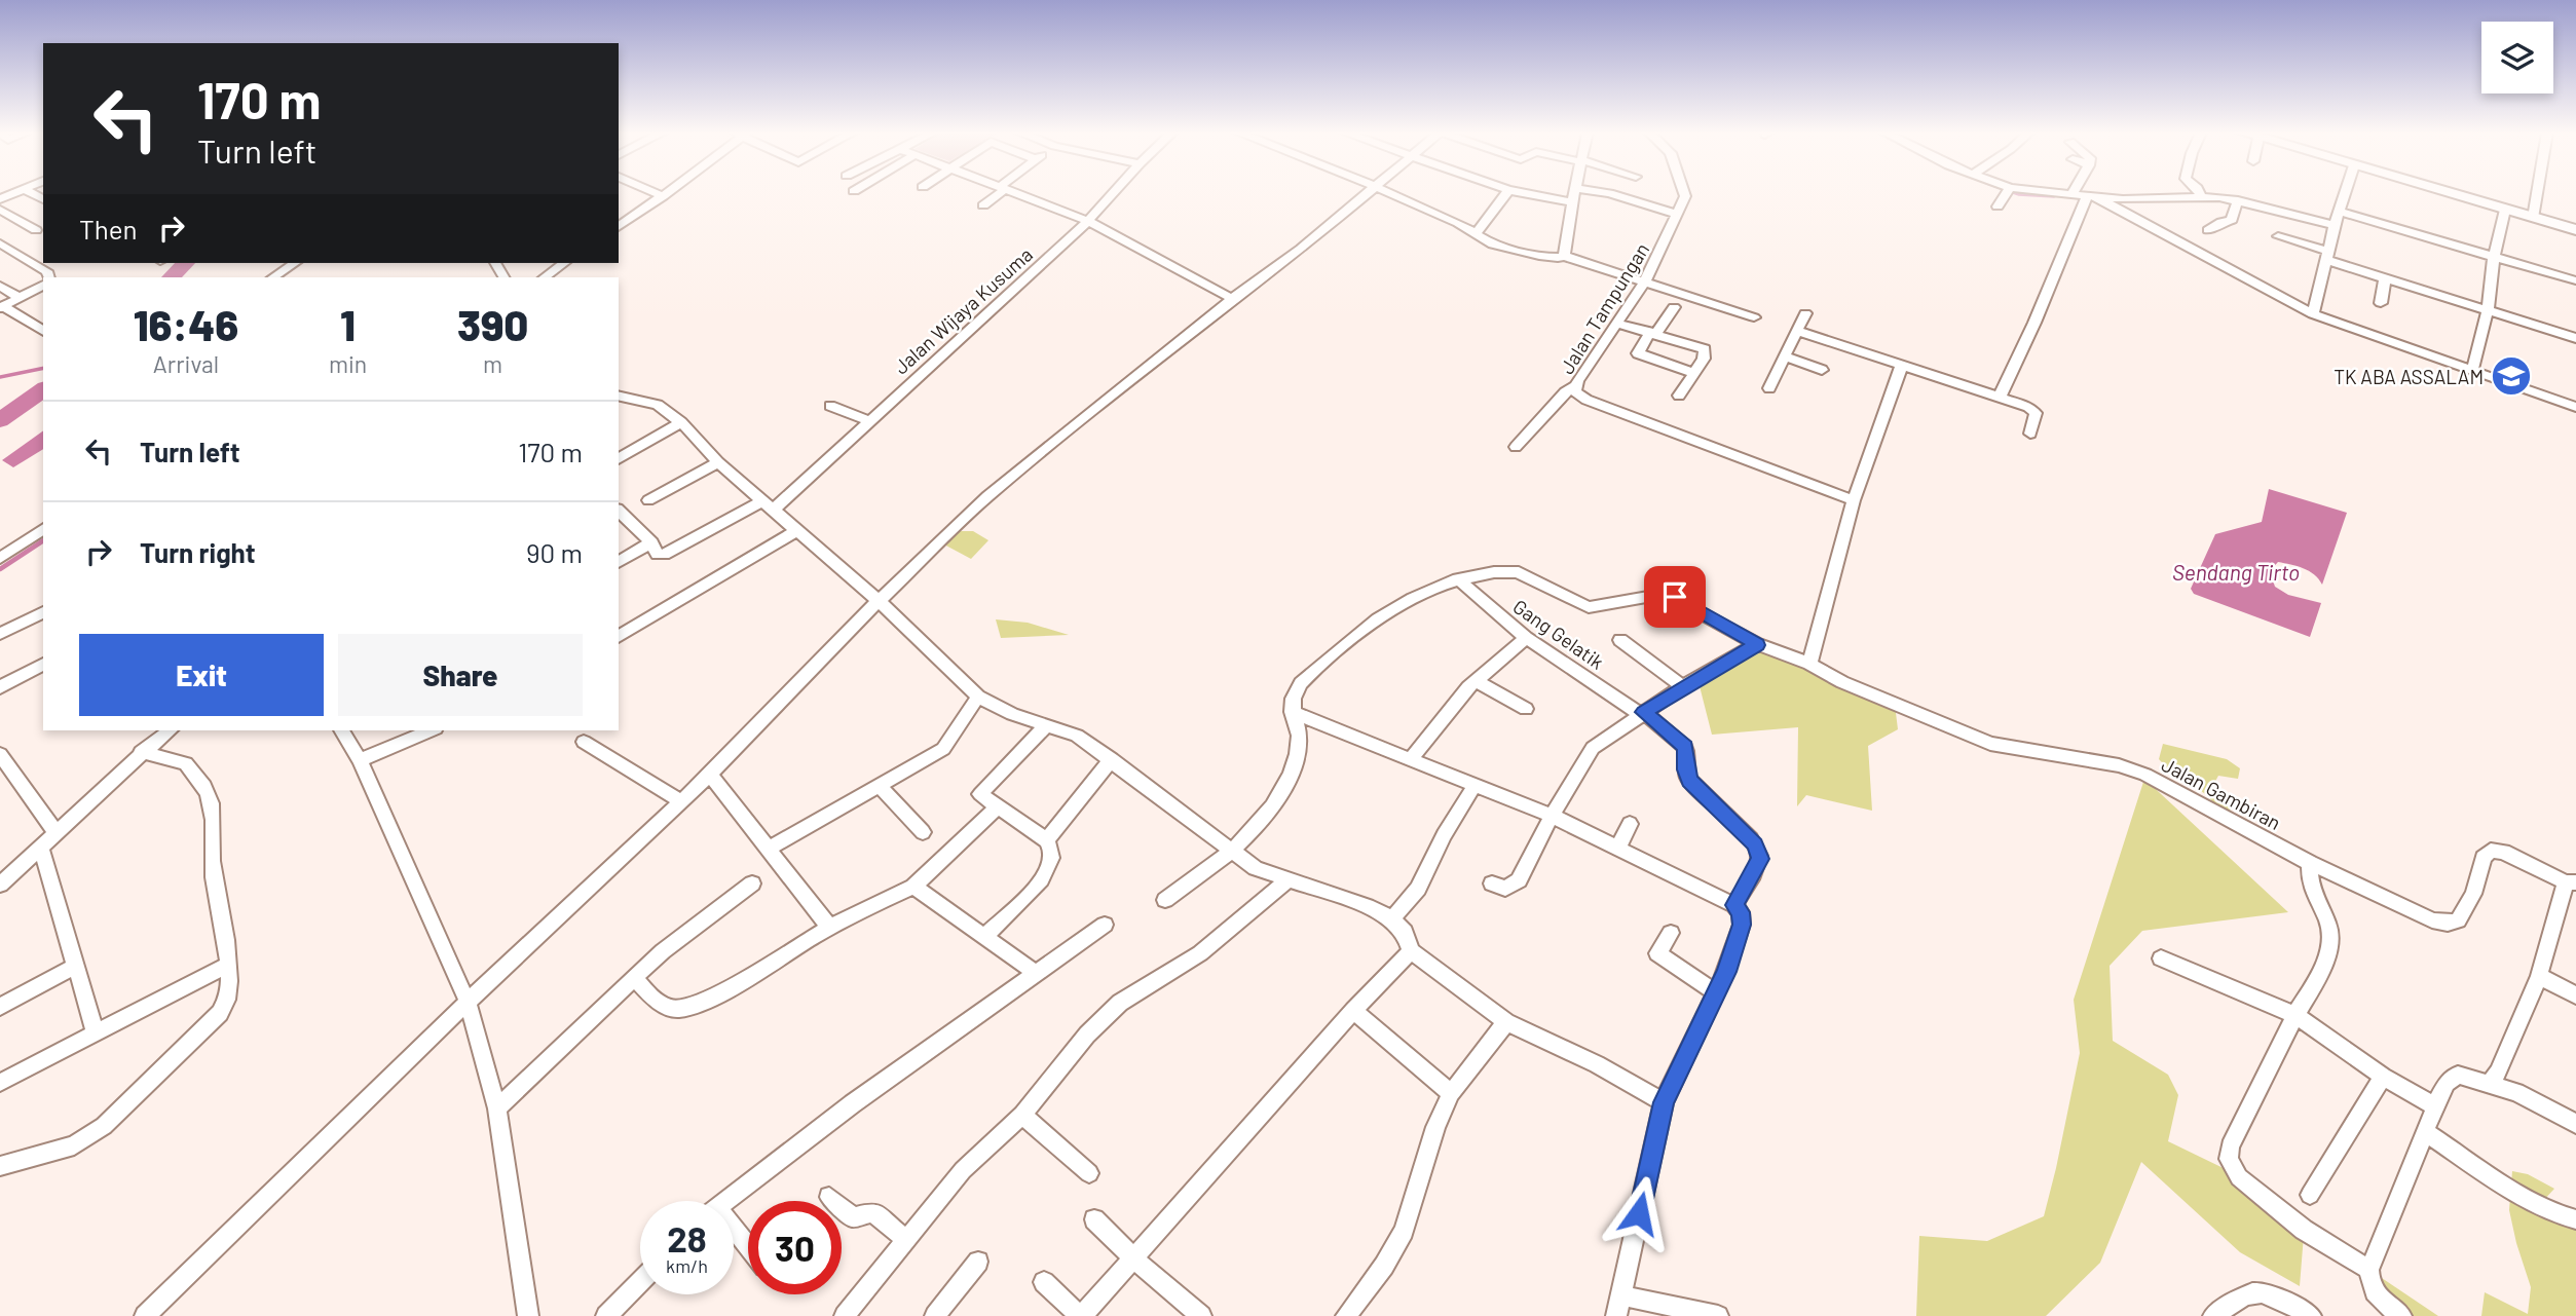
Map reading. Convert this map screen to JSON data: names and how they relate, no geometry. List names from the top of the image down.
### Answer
{
  "streets": {
    "street": [
      "Jalan Tampungan",
      "Jalan Wijaya Kusuma",
      "Gang Gelatik",
      "Jalan Gambiran"
    ]
  },
  "crossings": [
    ["Gang Gelatik", "Jalan Gambiran"]
  ],
  "water": ["Sendang Tirto"],
  "places": {
    "school or university": ["TK ABA ASSALAM"]
  },
  "page": {
    "turn": ["170 m", "Turn left"],
    "then": "Then",
    "eta": [
      "16:46",
      "Arrival",
      "1",
      "min",
      "390",
      "m"
    ],
    "list": [
      {
        "name": "Turn left",
        "value": "170 m"
      },
      {
        "name": "Turn right",
        "value": "90 m"
      }
    ],
    "buttons": ["Exit", "Share"],
    "speed": "28 km/h",
    "limit": "30"
  }
}
